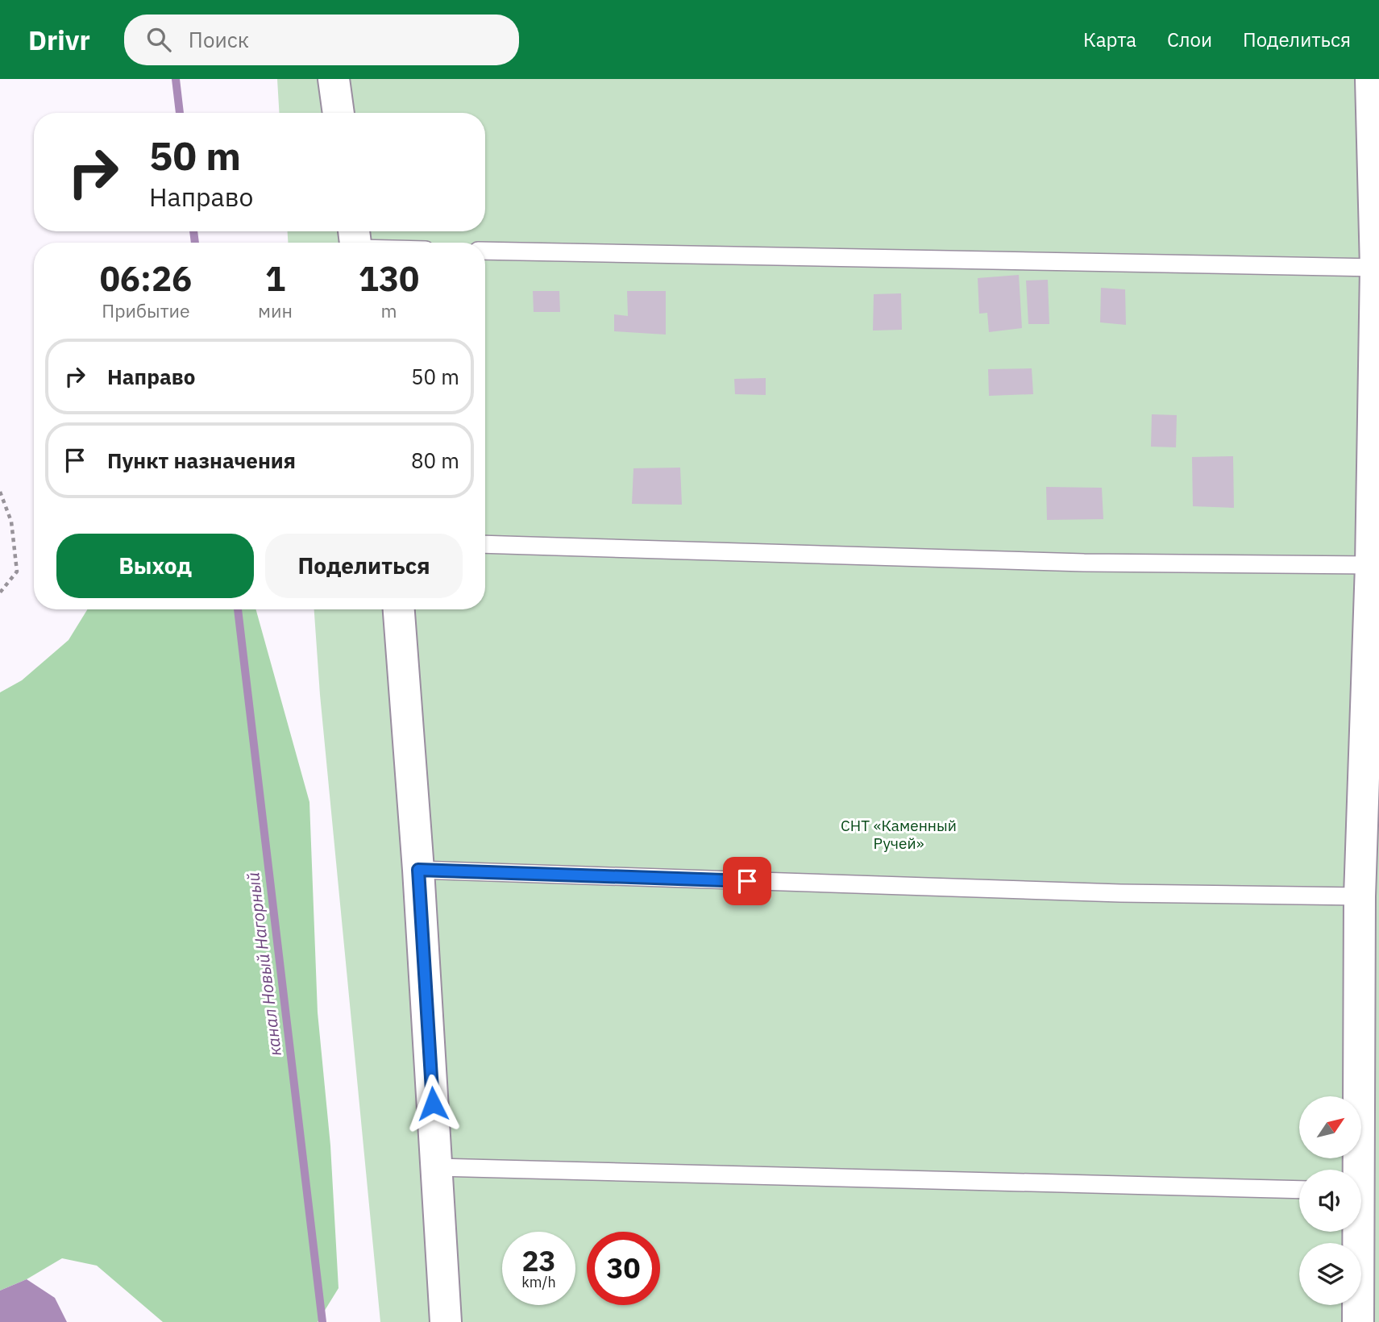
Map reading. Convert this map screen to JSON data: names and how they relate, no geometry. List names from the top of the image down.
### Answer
{
  "water": ["канал Новый Нагорный"],
  "parks": ["СНТ «Каменный Ручей»"],
  "north": "top right",
  "page": {
    "header": "Drivr",
    "search": "Поиск",
    "nav": ["Карта", "Слои", "Поделиться"],
    "turn": ["50 m", "Направо"],
    "eta": [
      "06:26",
      "Прибытие",
      "1",
      "мин",
      "130",
      "m"
    ],
    "list": [
      {
        "name": "Направо",
        "value": "50 m"
      },
      {
        "name": "Пункт назначения",
        "value": "80 m"
      }
    ],
    "buttons": ["Выход", "Поделиться"],
    "speed": "23 km/h",
    "limit": "30"
  }
}
